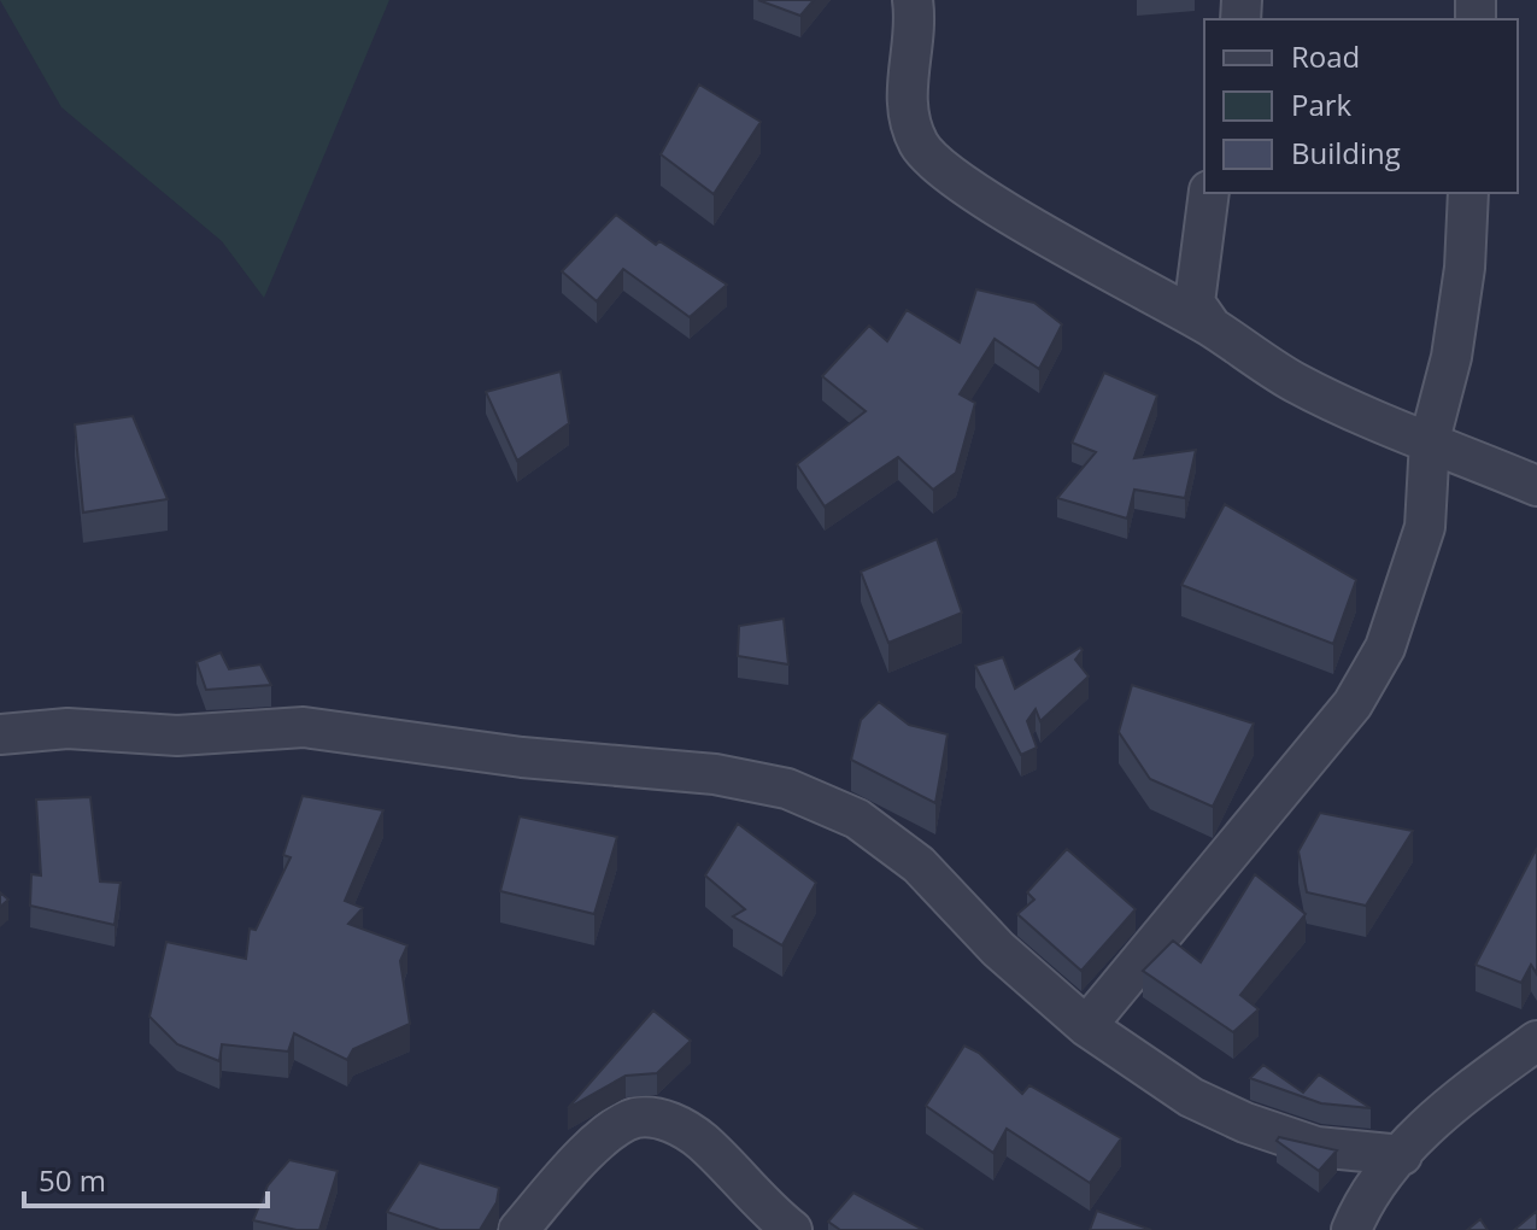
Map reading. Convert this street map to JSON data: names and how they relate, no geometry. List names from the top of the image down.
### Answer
{
  "legend": ["Road", "Park", "Building"],
  "scale_bar": "50 m"
}
